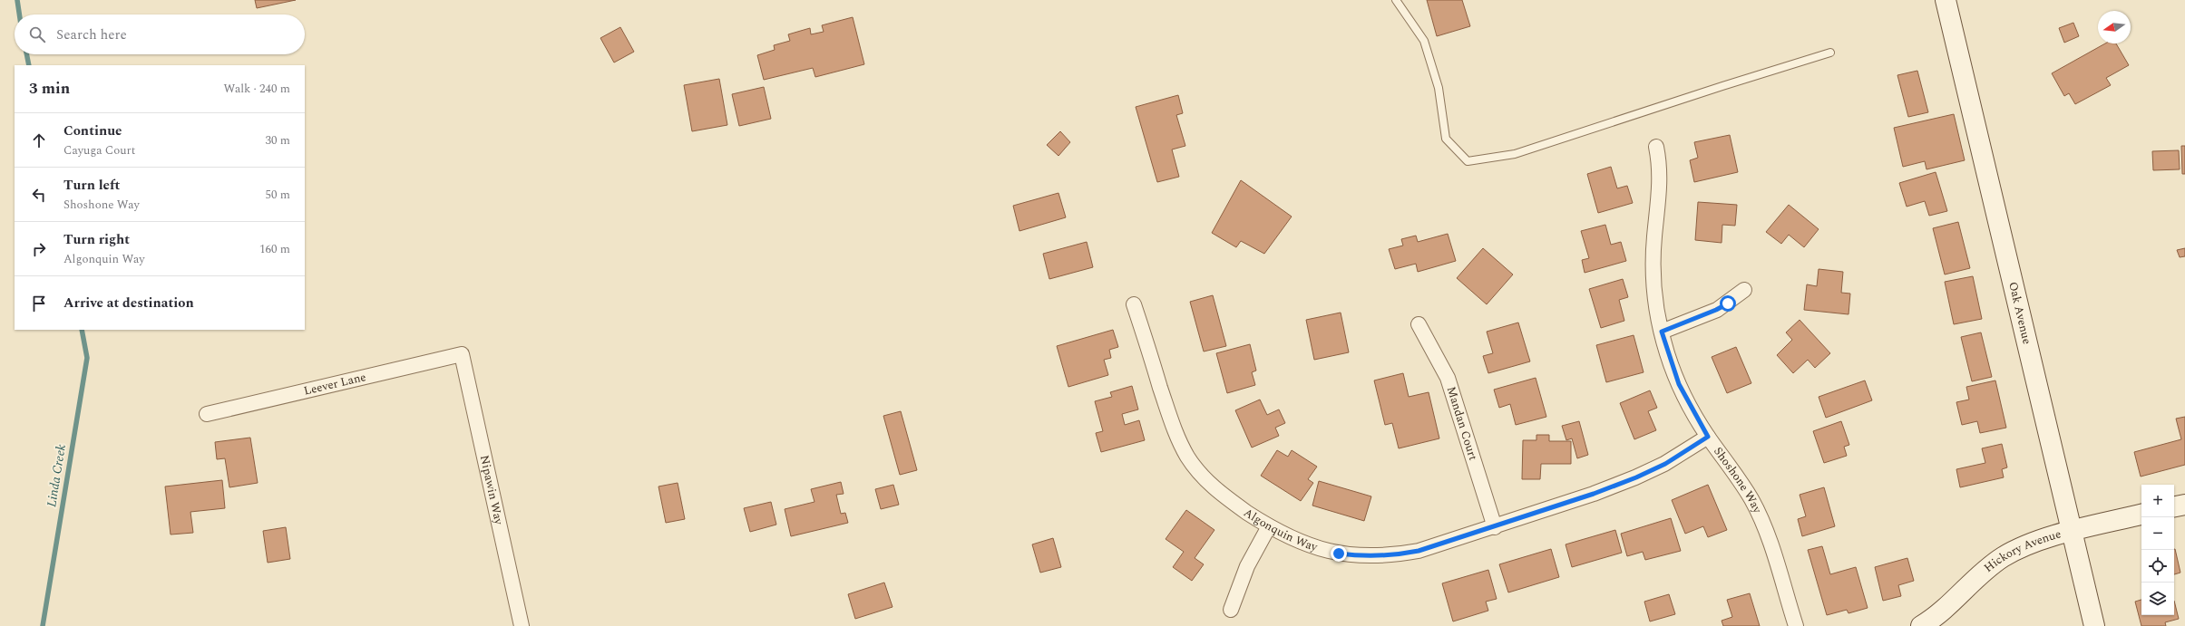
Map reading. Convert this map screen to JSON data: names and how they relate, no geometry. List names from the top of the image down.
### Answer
{
  "streets": {
    "main road": ["Oak Avenue", "Hickory Avenue"],
    "street": [
      "Leever Lane",
      "Mandan Court",
      "Shoshone Way",
      "Nipawin Way",
      "Algonquin Way"
    ]
  },
  "crossings": [
    ["Oak Avenue", "Hickory Avenue"],
    ["Leever Lane", "Nipawin Way"],
    ["Mandan Court", "Algonquin Way"],
    ["Shoshone Way", "Algonquin Way"]
  ],
  "water": ["Linda Creek"],
  "north": "left",
  "page": {
    "search": "Search here",
    "heading": ["3 min", "Walk · 240 m"],
    "list": [
      ["Continue", "Cayuga Court", "30 m"],
      ["Turn left", "Shoshone Way", "50 m"],
      ["Turn right", "Algonquin Way", "160 m"],
      "Arrive at destination"
    ],
    "map_buttons": ["+", "−"]
  }
}
